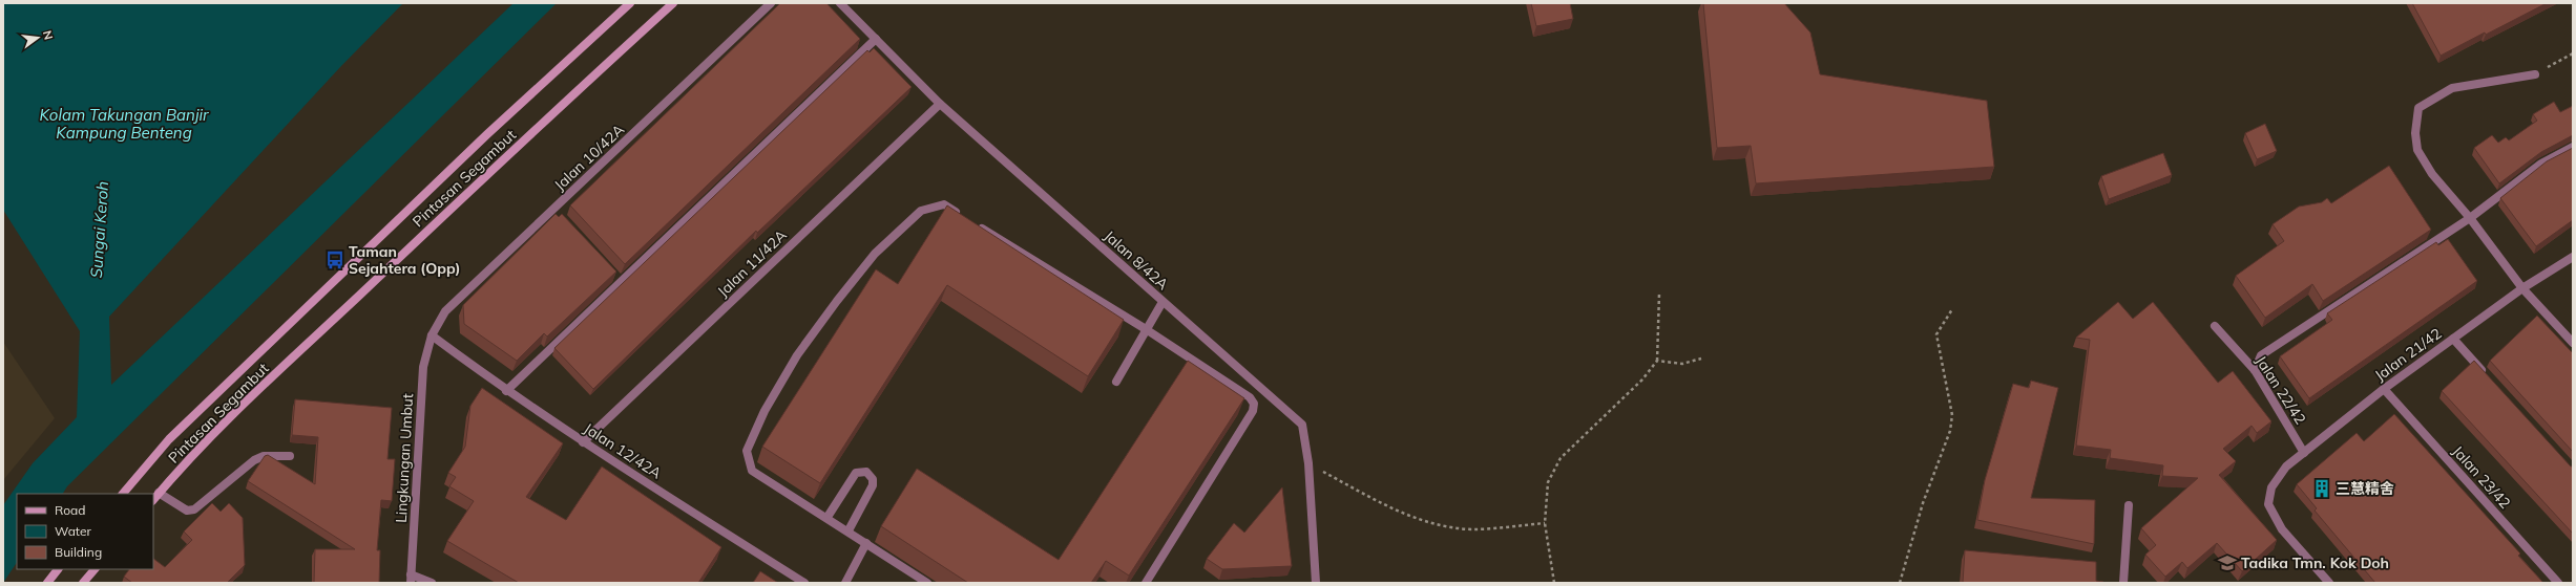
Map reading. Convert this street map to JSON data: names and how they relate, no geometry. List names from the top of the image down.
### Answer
{
  "streets": {
    "main road": ["Pintasan Segambut"],
    "street": [
      "Jalan 10/42A",
      "Jalan 8/42A",
      "Jalan 11/42A",
      "Jalan 21/42",
      "Jalan 22/42",
      "Jalan 12/42A",
      "Lingkungan Umbut",
      "Jalan 23/42"
    ]
  },
  "crossings": [
    ["Jalan 10/42A", "Jalan 12/42A"],
    ["Jalan 10/42A", "Lingkungan Umbut"],
    ["Jalan 8/42A", "Jalan 11/42A"],
    ["Jalan 11/42A", "Jalan 12/42A"],
    ["Jalan 21/42", "Jalan 22/42"],
    ["Jalan 21/42", "Jalan 23/42"],
    ["Jalan 12/42A", "Lingkungan Umbut"]
  ],
  "water": ["Kolam Takungan Banjir Kampung Benteng", "Sungai Keroh"],
  "places": {
    "bus stop": ["Taman Sejahtera (Opp)"],
    "building": ["三慧精舍"],
    "school or university": ["Tadika Tmn. Kok Doh"]
  },
  "legend": ["Road", "Water", "Building"],
  "north": "right"
}
